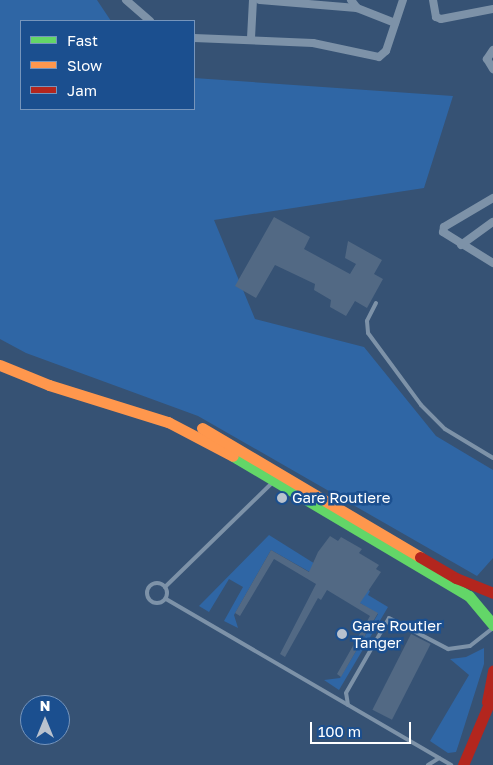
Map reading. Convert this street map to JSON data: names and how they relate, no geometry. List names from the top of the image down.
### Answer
{
  "places": ["Gare Routiere", "Gare Routier Tanger"],
  "legend": ["Fast", "Slow", "Jam"],
  "scale_bar": "100 m",
  "north": "top"
}
